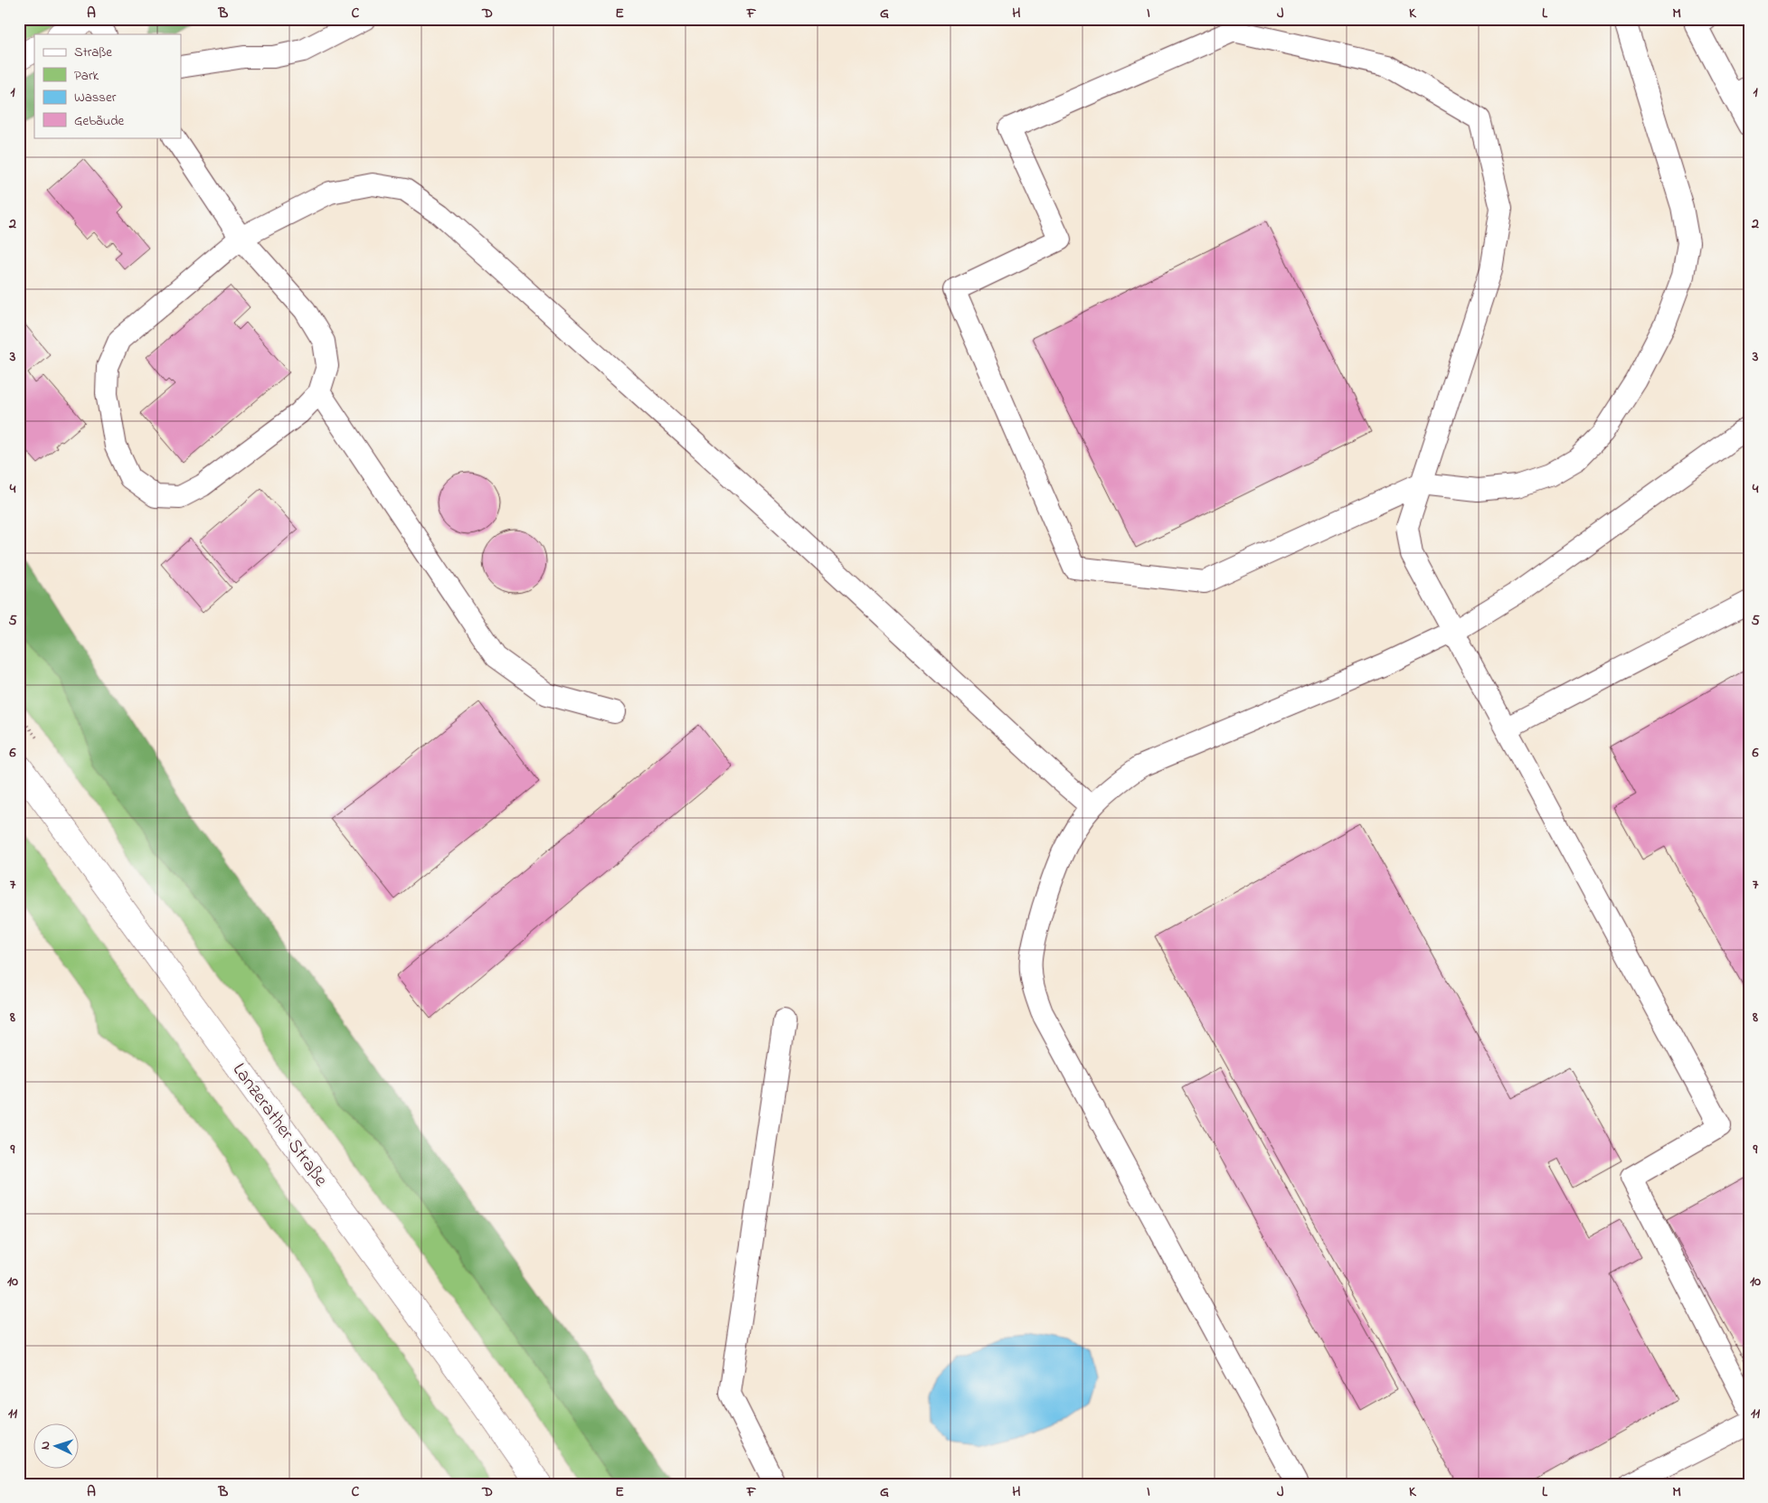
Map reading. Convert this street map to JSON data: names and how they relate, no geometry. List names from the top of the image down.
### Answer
{
  "streets": {
    "main road": ["Lanzerather Straße"]
  },
  "legend": [
    "Straße",
    "Park",
    "Wasser",
    "Gebäude"
  ],
  "north": "left",
  "grid": {
    "columns": [
      "A",
      "B",
      "C",
      "D",
      "E",
      "F",
      "G",
      "H",
      "I",
      "J",
      "K",
      "L",
      "M"
    ],
    "rows": [
      "1",
      "2",
      "3",
      "4",
      "5",
      "6",
      "7",
      "8",
      "9",
      "10",
      "11"
    ]
  }
}
